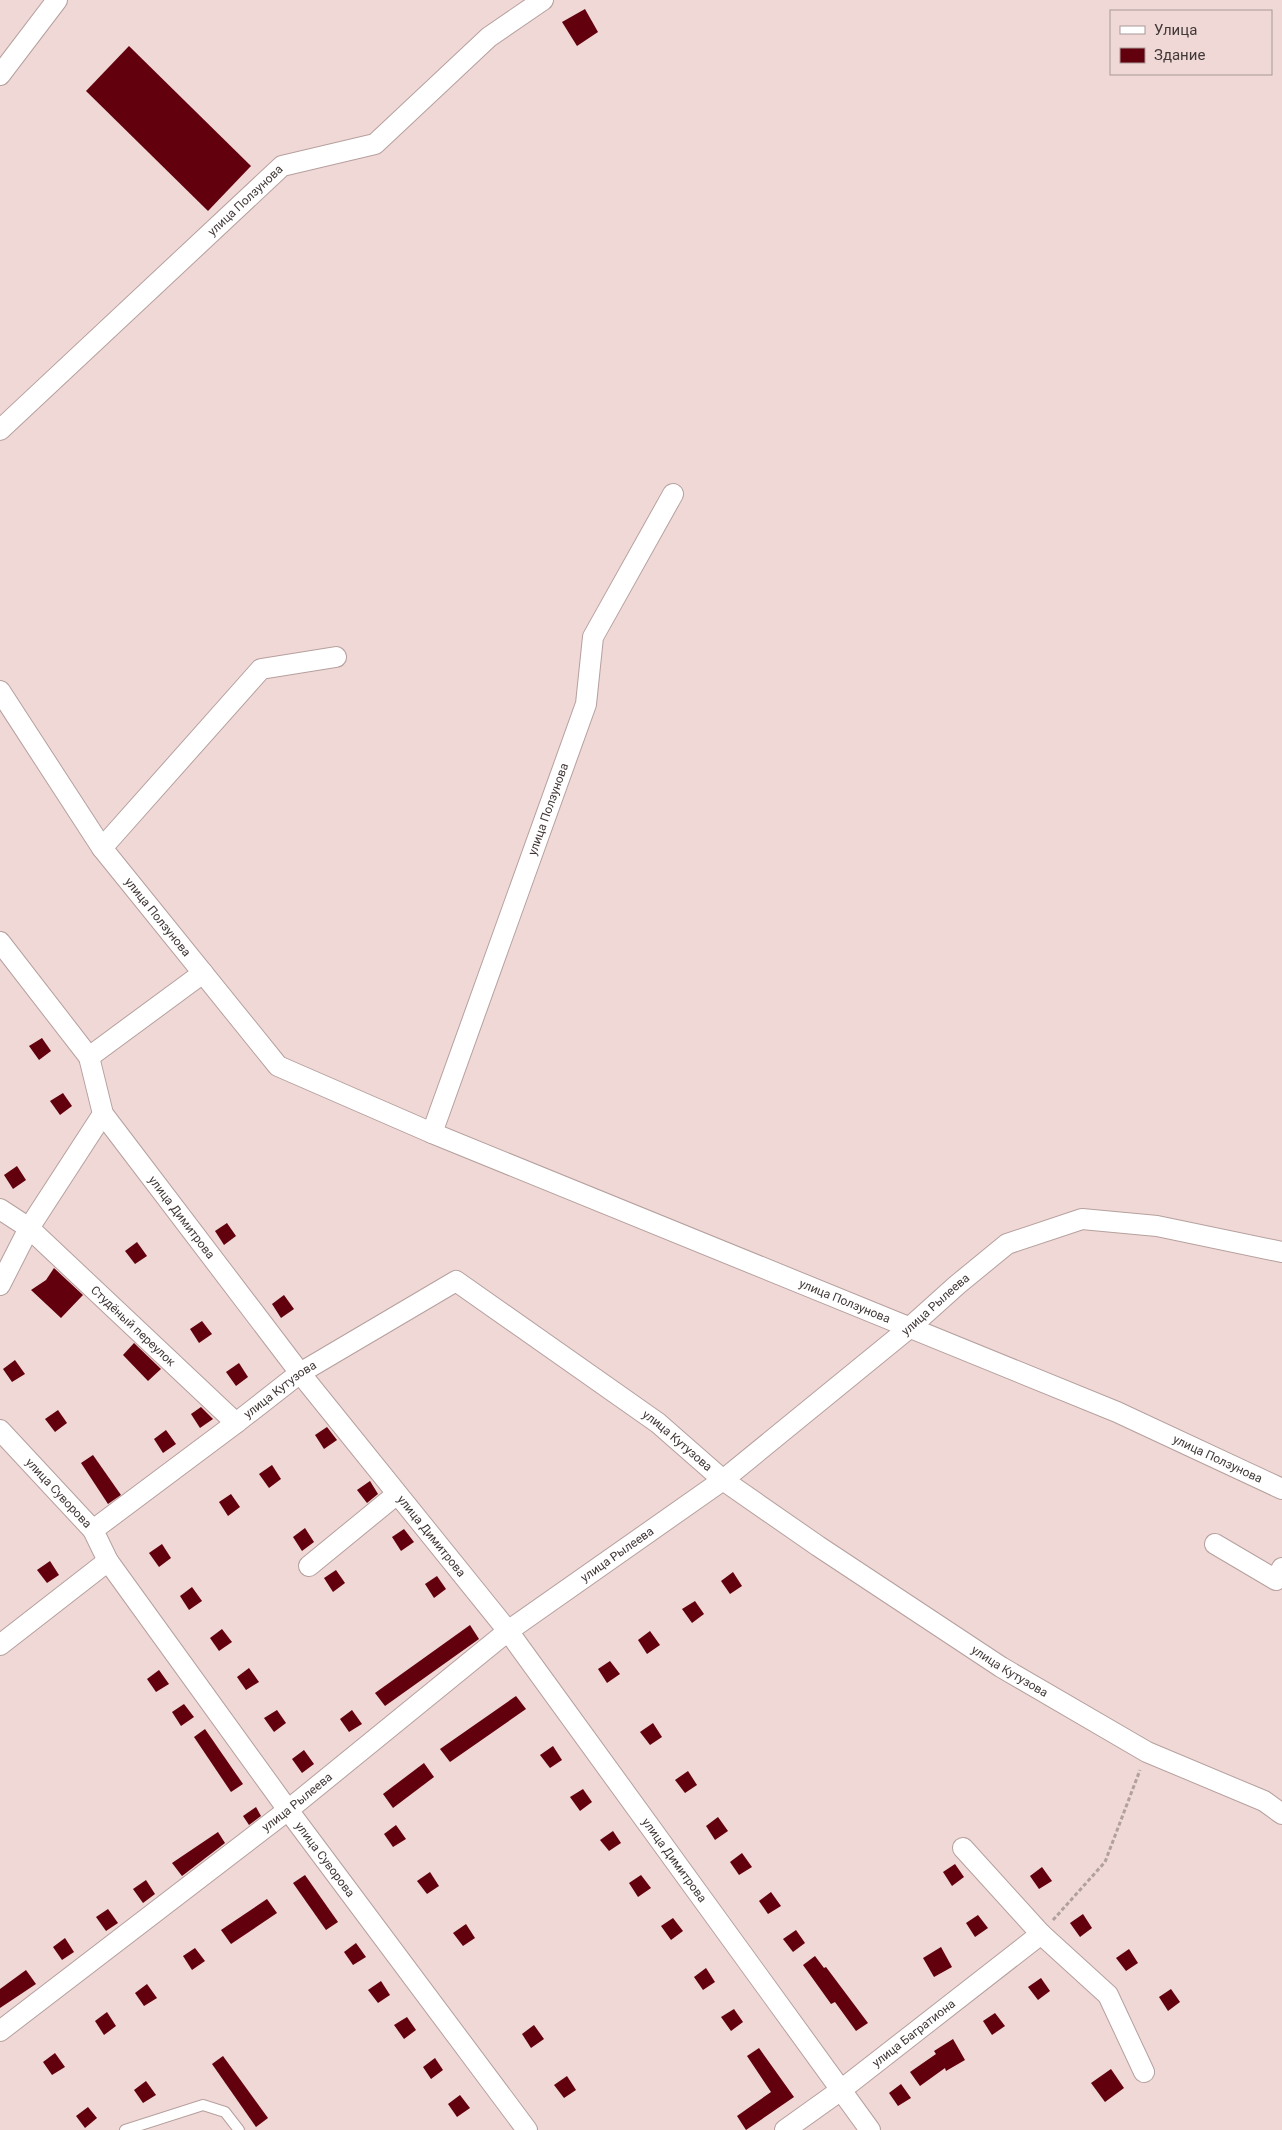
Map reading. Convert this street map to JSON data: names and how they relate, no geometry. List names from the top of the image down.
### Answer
{
  "streets": {
    "street": [
      "улица Ползунова",
      "улица Димитрова",
      "улица Рылеева",
      "Студёный переулок",
      "улица Кутузова",
      "улица Суворова",
      "улица Багратиона"
    ]
  },
  "crossings": [
    ["улица Ползунова", "улица Рылеева"],
    ["улица Димитрова", "улица Рылеева"],
    ["улица Димитрова", "улица Кутузова"],
    ["улица Димитрова", "улица Багратиона"],
    ["улица Рылеева", "улица Кутузова"],
    ["улица Рылеева", "улица Суворова"],
    ["Студёный переулок", "улица Кутузова"],
    ["улица Кутузова", "улица Суворова"]
  ],
  "legend": ["Улица", "Здание"]
}
